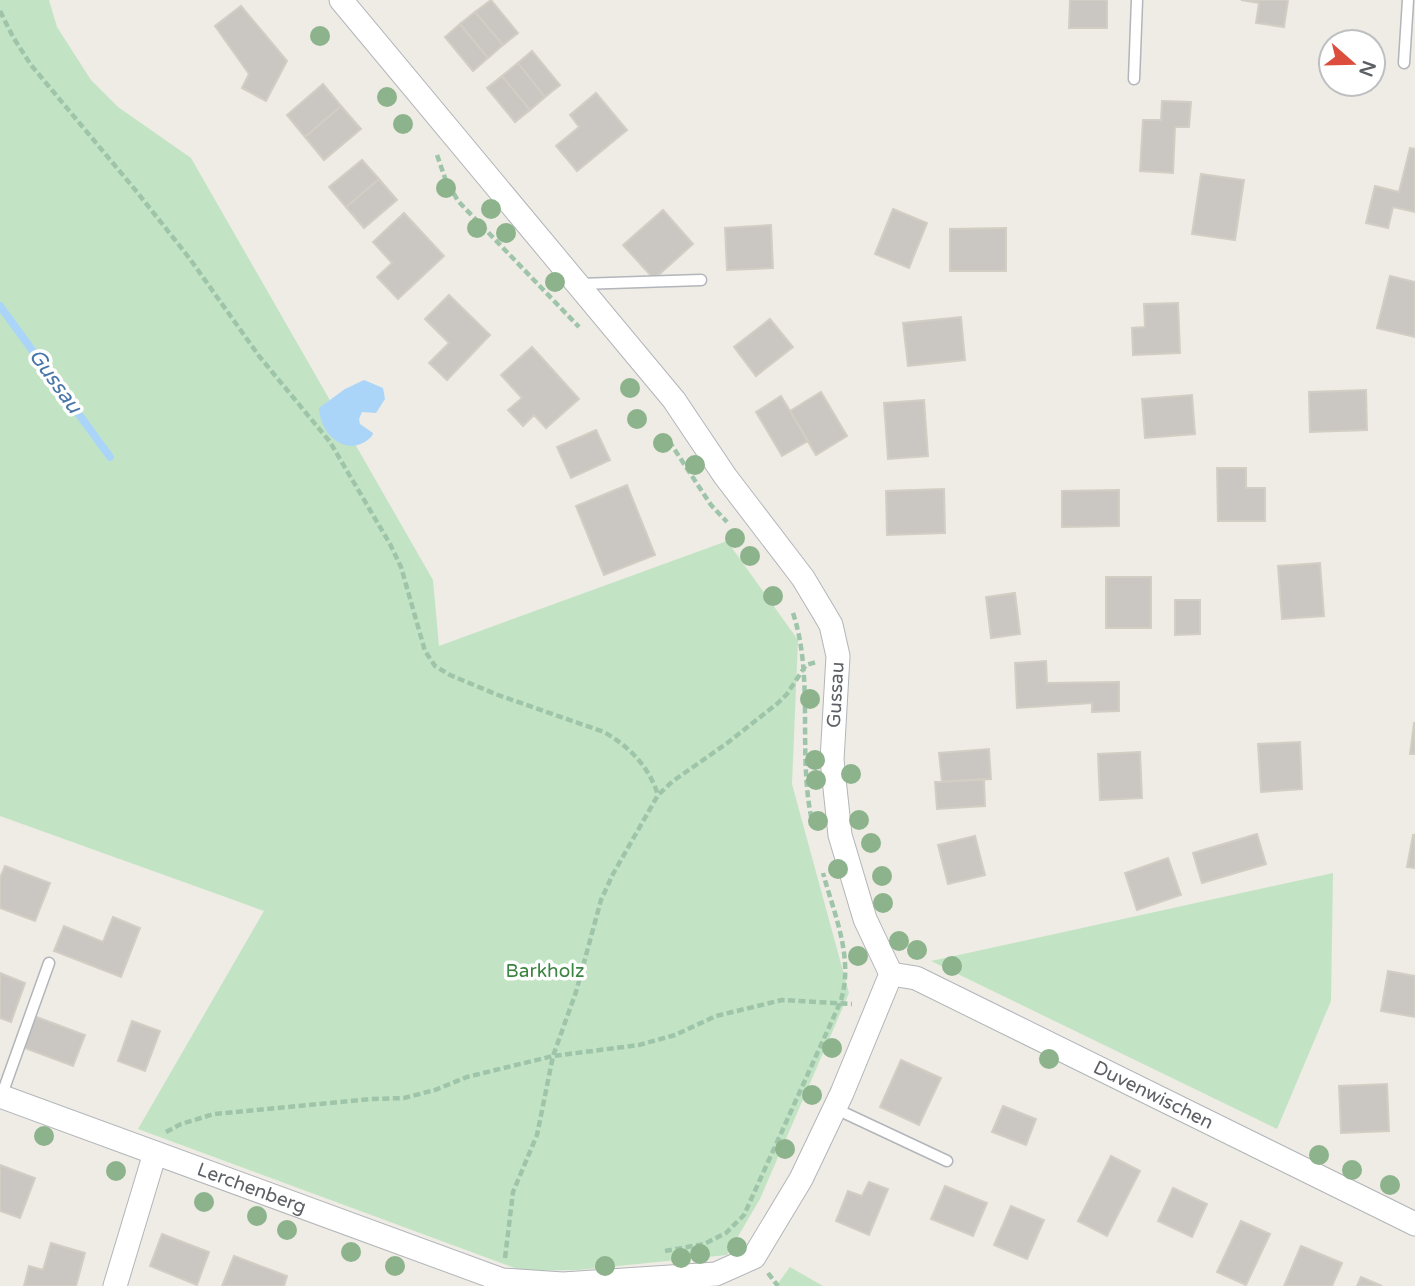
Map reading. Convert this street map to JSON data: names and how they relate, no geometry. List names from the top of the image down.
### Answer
{
  "streets": {
    "street": ["Gussau", "Duvenwischen", "Lerchenberg"]
  },
  "crossings": [
    ["Gussau", "Duvenwischen"]
  ],
  "water": ["Gussau"],
  "parks": ["Barkholz"],
  "north": "right"
}
